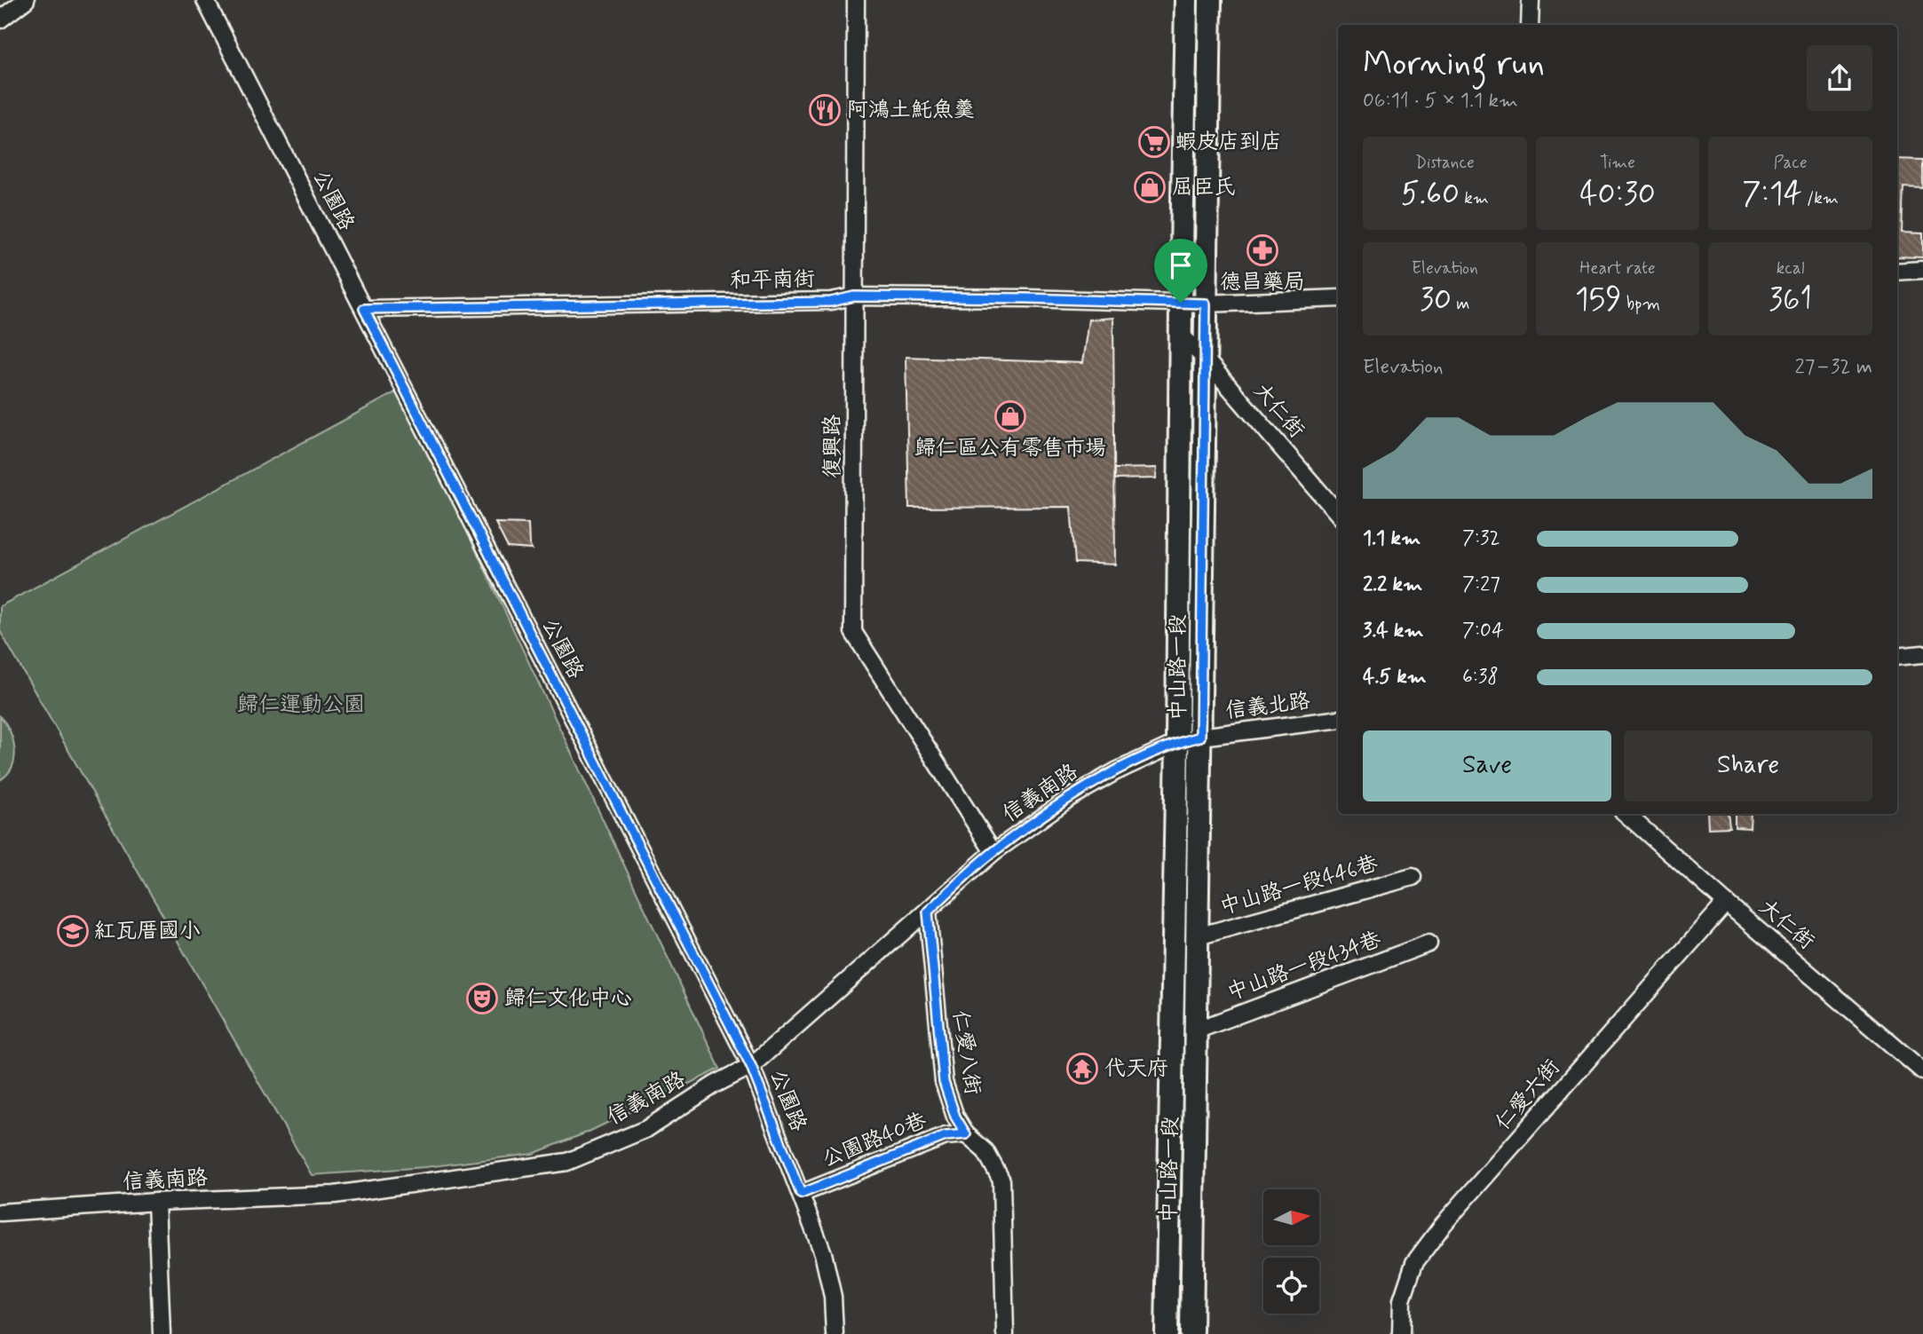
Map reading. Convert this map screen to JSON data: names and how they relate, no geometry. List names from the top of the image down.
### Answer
{
  "streets": {
    "main road": ["中山路一段"],
    "street": [
      "公園路",
      "和平南街",
      "大仁街",
      "復興路",
      "信義北路",
      "信義南路",
      "中山路一段446巷",
      "中山路一段434巷",
      "仁愛八街",
      "仁愛六街",
      "公園路40巷"
    ]
  },
  "crossings": [
    ["公園路", "和平南街"],
    ["公園路", "信義南路"],
    ["公園路", "公園路40巷"],
    ["和平南街", "復興路"],
    ["和平南街", "中山路一段"],
    ["大仁街", "中山路一段"],
    ["大仁街", "仁愛六街"],
    ["復興路", "信義南路"],
    ["中山路一段", "信義北路"],
    ["中山路一段", "信義南路"],
    ["中山路一段", "中山路一段446巷"],
    ["中山路一段", "中山路一段434巷"],
    ["信義北路", "信義南路"],
    ["信義南路", "仁愛八街"],
    ["仁愛八街", "公園路40巷"]
  ],
  "parks": ["歸仁運動公園"],
  "places": {
    "restaurant": ["阿鴻土魠魚羹"],
    "supermarket": ["蝦皮店到店"],
    "shop": ["屈臣氏", "歸仁區公有零售市場"],
    "pharmacy": ["德昌藥局"],
    "school or university": ["紅瓦厝國小"],
    "theatre": ["歸仁文化中心"],
    "temple": ["代天府"]
  },
  "north": "right",
  "page": {
    "heading": ["Morning run", "06:11 · 5 × 1.1 km"],
    "stats": [
      ["Distance", "5.60 km"],
      ["Time", "40:30"],
      ["Pace", "7:14 /km"],
      ["Elevation", "30 m"],
      ["Heart rate", "159 bpm"],
      ["kcal", "361"]
    ],
    "chart": ["Elevation", "27–32 m"],
    "list": [
      {
        "name": "1.1 km",
        "note": "7:32"
      },
      {
        "name": "2.2 km",
        "note": "7:27"
      },
      {
        "name": "3.4 km",
        "note": "7:04"
      },
      {
        "name": "4.5 km",
        "note": "6:38"
      }
    ],
    "buttons": ["Save", "Share"]
  }
}
